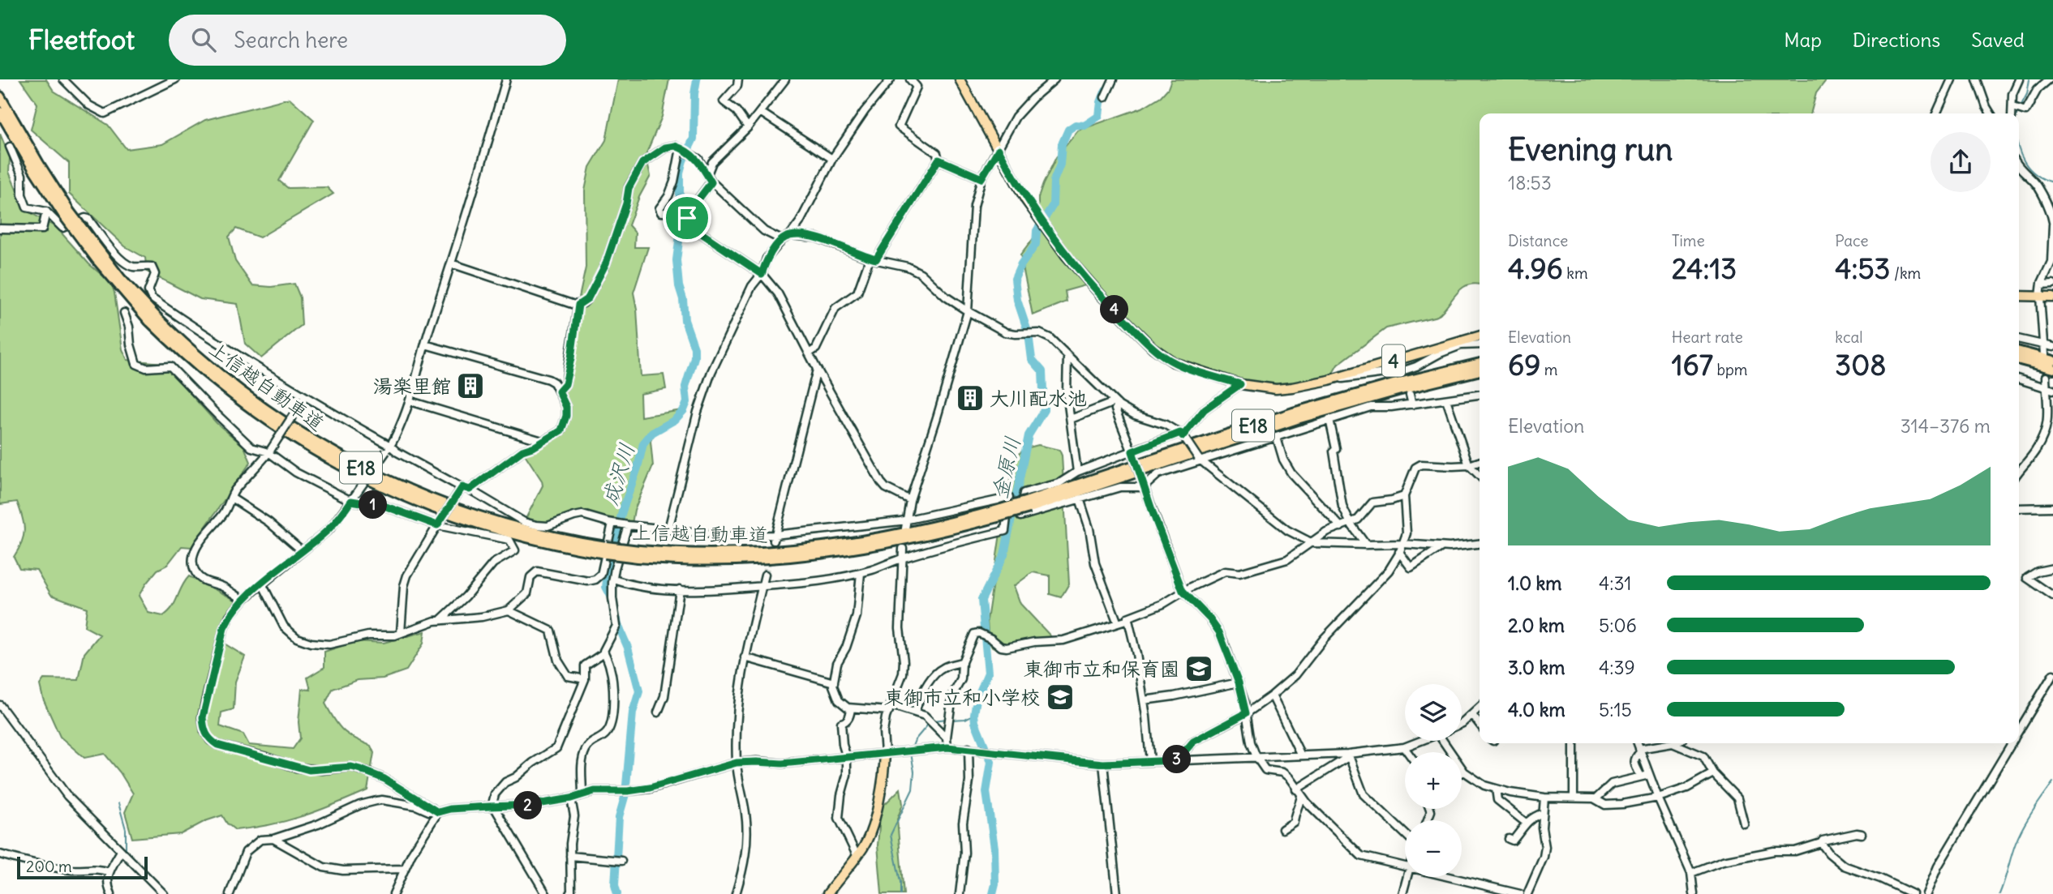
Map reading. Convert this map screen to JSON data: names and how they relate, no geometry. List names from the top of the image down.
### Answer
{
  "streets": {
    "highway": ["上信越自動車道", "E18"],
    "main road": ["4"]
  },
  "water": ["金原川", "成沢川"],
  "places": {
    "building": ["湯楽里館", "大川配水池"],
    "school or university": ["東御市立和保育園", "東御市立和小学校"]
  },
  "scale_bar": "200 m",
  "page": {
    "header": "Fleetfoot",
    "search": "Search here",
    "nav": ["Map", "Directions", "Saved"],
    "heading": ["Evening run", "18:53"],
    "stats": [
      ["Distance", "4.96 km"],
      ["Time", "24:13"],
      ["Pace", "4:53 /km"],
      ["Elevation", "69 m"],
      ["Heart rate", "167 bpm"],
      ["kcal", "308"]
    ],
    "pins": [
      "4",
      "1",
      "3",
      "2"
    ],
    "chart": ["Elevation", "314–376 m"],
    "list": [
      {
        "name": "1.0 km",
        "note": "4:31"
      },
      {
        "name": "2.0 km",
        "note": "5:06"
      },
      {
        "name": "3.0 km",
        "note": "4:39"
      },
      {
        "name": "4.0 km",
        "note": "5:15"
      }
    ],
    "map_buttons": ["+", "−"],
    "scale": "200 m"
  }
}
